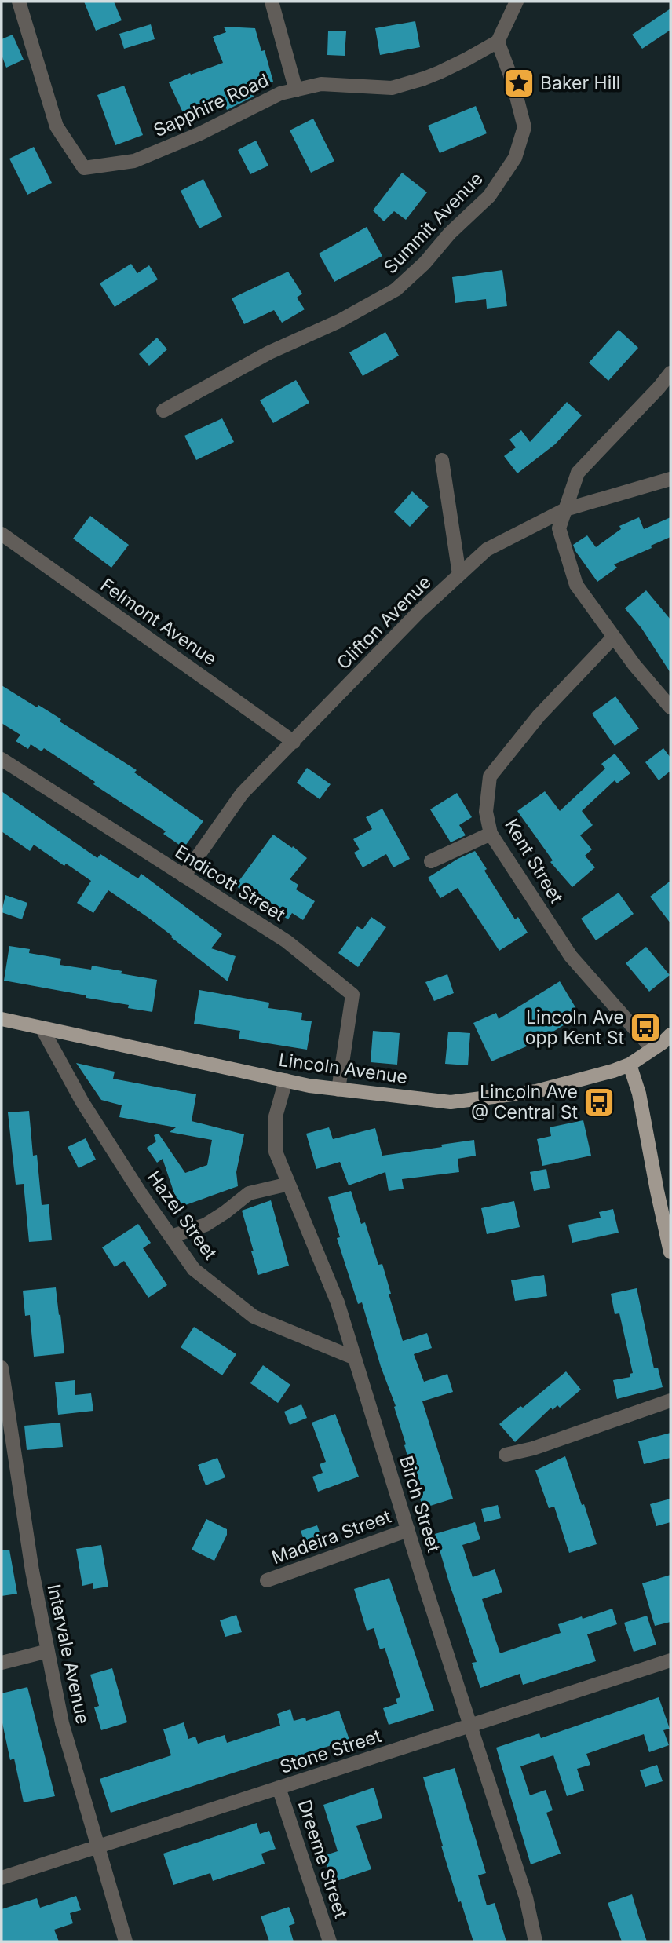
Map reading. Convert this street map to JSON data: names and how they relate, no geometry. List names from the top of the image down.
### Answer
{
  "streets": {
    "main road": ["Lincoln Avenue"],
    "street": [
      "Sapphire Road",
      "Summit Avenue",
      "Felmont Avenue",
      "Clifton Avenue",
      "Kent Street",
      "Endicott Street",
      "Hazel Street",
      "Birch Street",
      "Madeira Street",
      "Intervale Avenue",
      "Stone Street",
      "Dreeme Street"
    ]
  },
  "crossings": [
    ["Sapphire Road", "Summit Avenue"],
    ["Felmont Avenue", "Clifton Avenue"],
    ["Clifton Avenue", "Endicott Street"],
    ["Kent Street", "Lincoln Avenue"],
    ["Endicott Street", "Lincoln Avenue"],
    ["Lincoln Avenue", "Hazel Street"],
    ["Lincoln Avenue", "Birch Street"],
    ["Hazel Street", "Birch Street"],
    ["Birch Street", "Madeira Street"],
    ["Birch Street", "Stone Street"],
    ["Intervale Avenue", "Stone Street"],
    ["Stone Street", "Dreeme Street"]
  ],
  "places": {
    "place": ["Baker Hill"],
    "bus stop": ["Lincoln Ave opp Kent St", "Lincoln Ave @ Central St"]
  }
}
